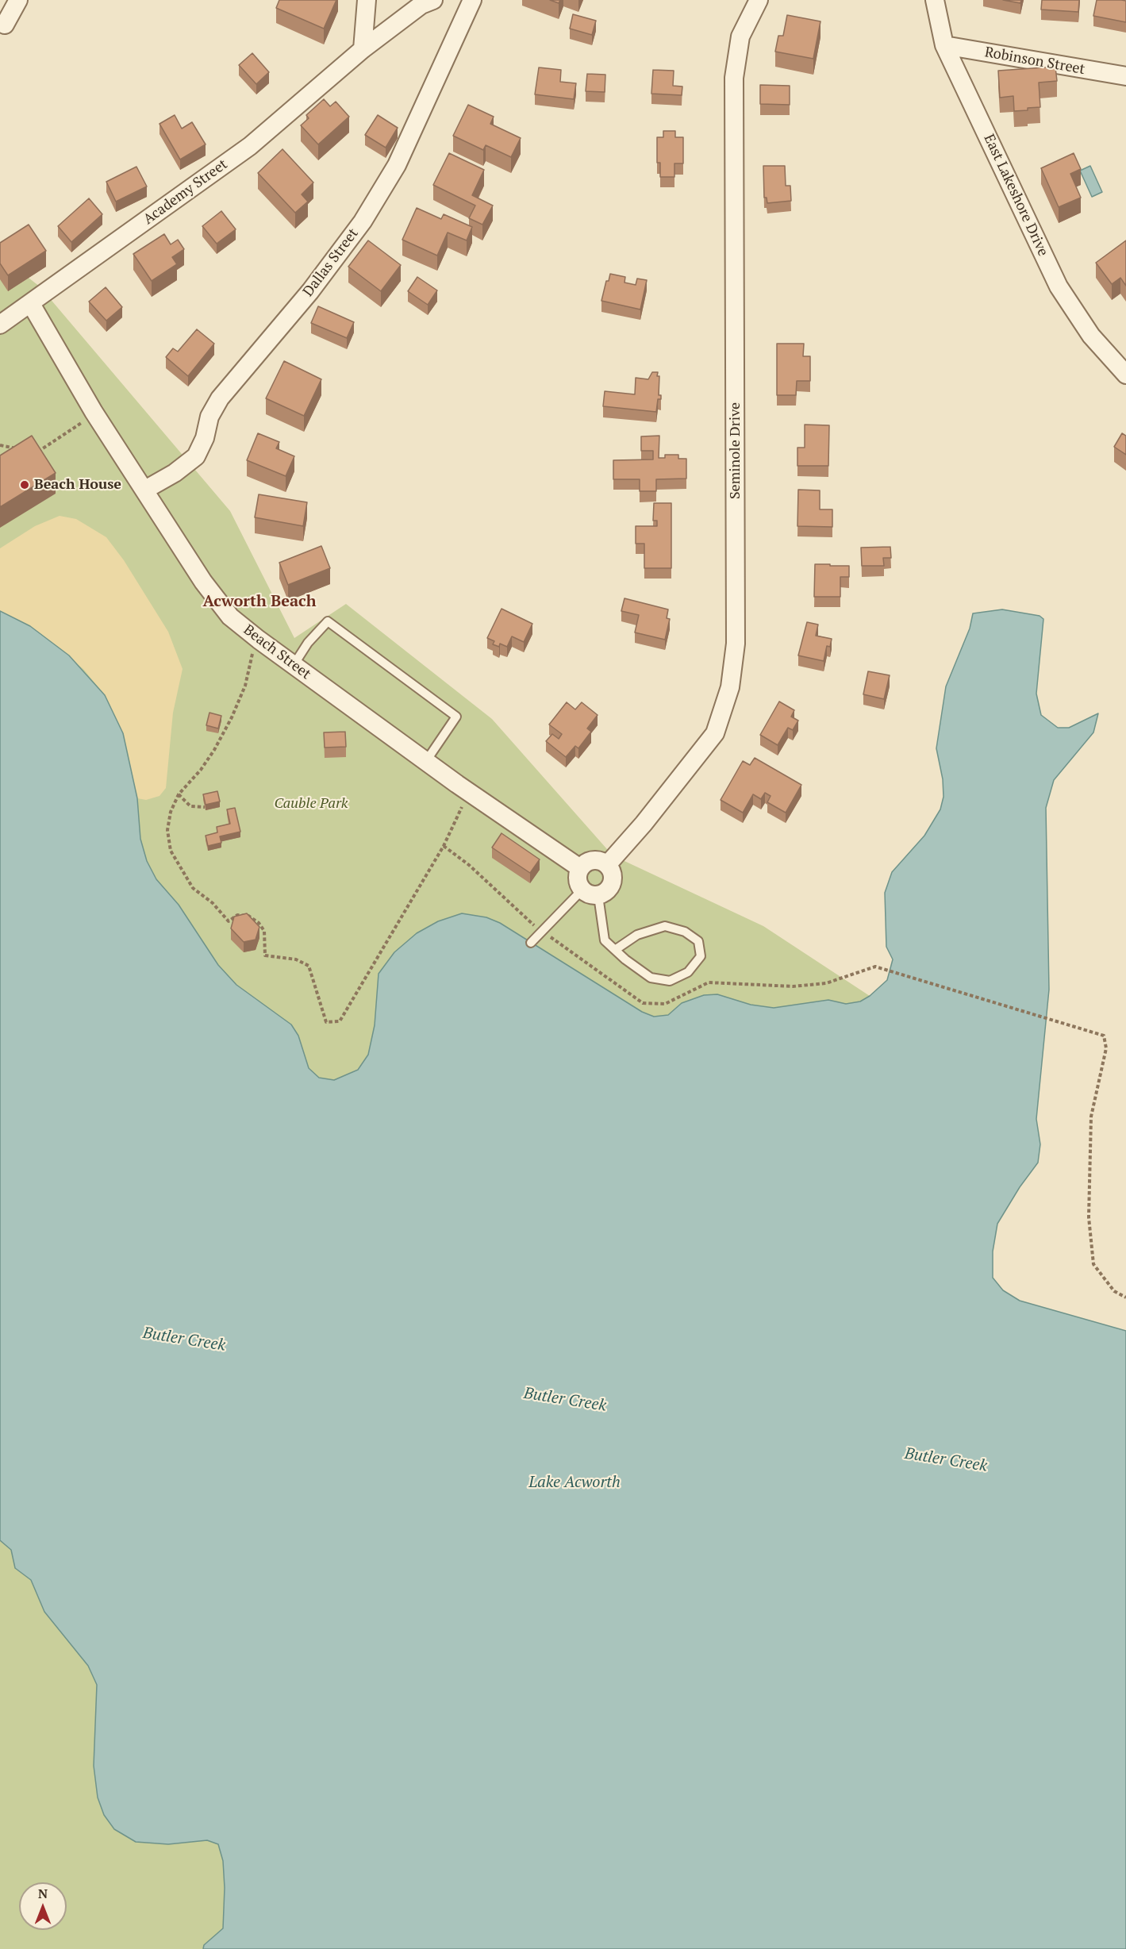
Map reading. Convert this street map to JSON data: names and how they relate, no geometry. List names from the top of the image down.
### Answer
{
  "streets": {
    "street": [
      "Robinson Street",
      "Academy Street",
      "East Lakeshore Drive",
      "Dallas Street",
      "Seminole Drive",
      "Beach Street"
    ]
  },
  "crossings": [
    ["Robinson Street", "East Lakeshore Drive"],
    ["Academy Street", "Beach Street"],
    ["Dallas Street", "Beach Street"],
    ["Seminole Drive", "Beach Street"]
  ],
  "districts": ["Acworth Beach"],
  "water": ["Butler Creek", "Lake Acworth"],
  "parks": ["Cauble Park"],
  "places": ["Beach House"],
  "north": "top"
}
